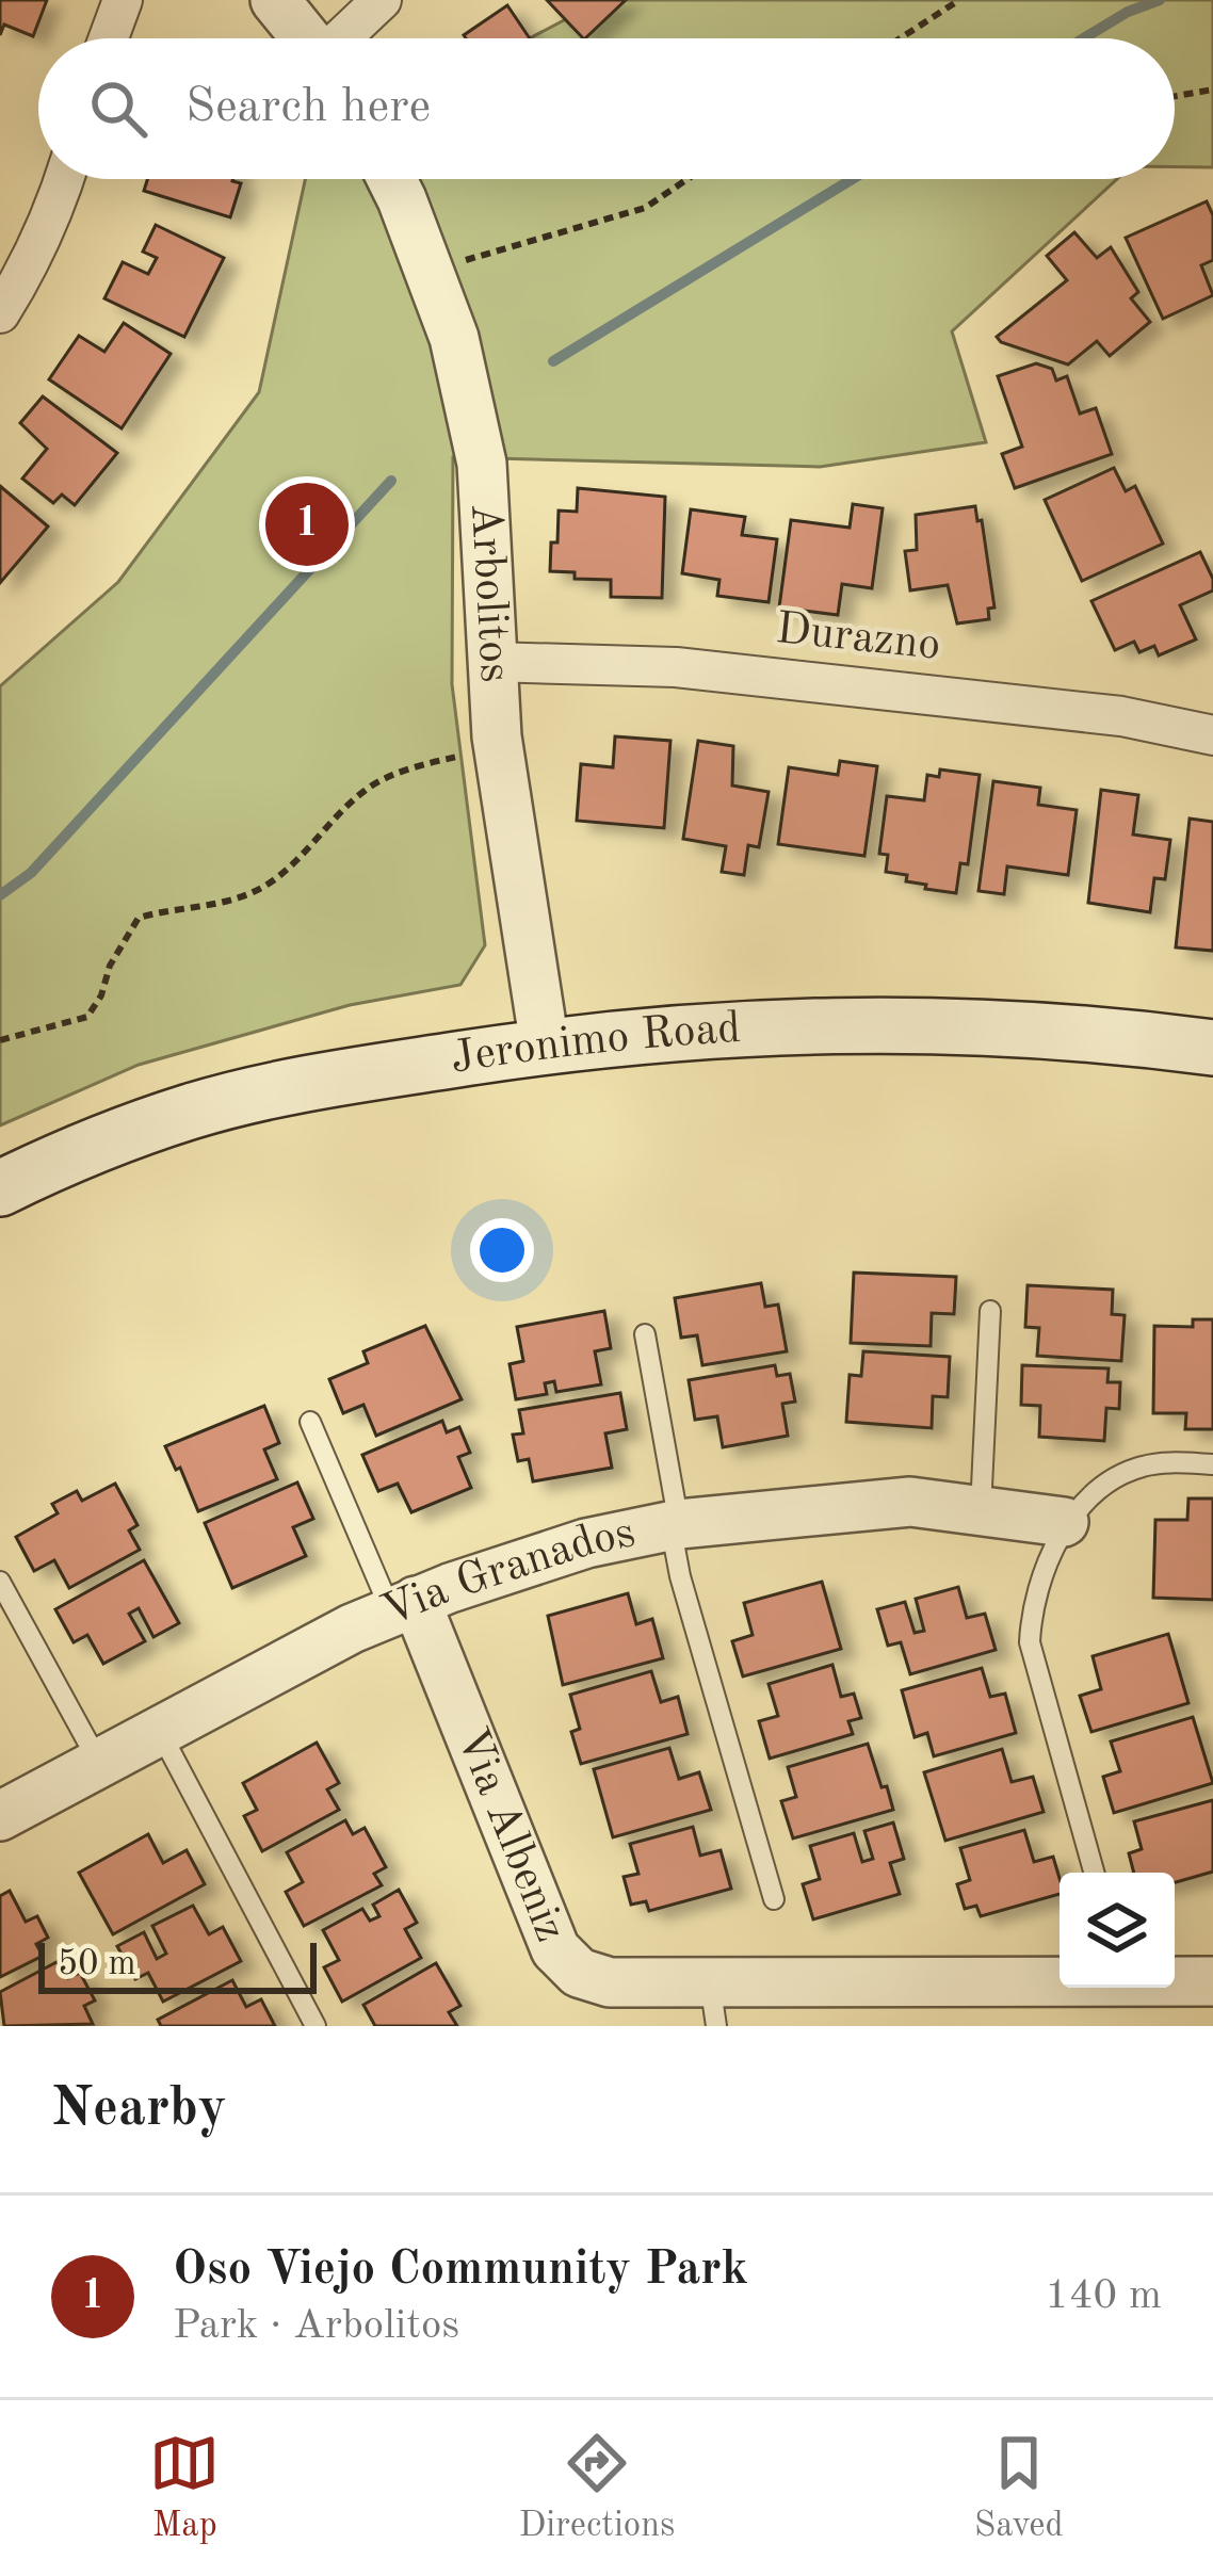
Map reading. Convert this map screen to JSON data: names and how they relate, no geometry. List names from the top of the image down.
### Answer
{
  "streets": {
    "main road": ["Jeronimo Road"],
    "street": [
      "Arbolitos",
      "Durazno",
      "Via Granados",
      "Via Albeniz"
    ]
  },
  "crossings": [
    ["Arbolitos", "Durazno"],
    ["Arbolitos", "Jeronimo Road"],
    ["Via Granados", "Via Albeniz"]
  ],
  "scale_bar": "50 m",
  "page": {
    "search": "Search here",
    "pins": "1",
    "scale": "50 m",
    "heading": "Nearby",
    "list": [
      {
        "mark": "1",
        "name": "Oso Viejo Community Park",
        "note": "Park · Arbolitos",
        "value": "140 m"
      }
    ],
    "nav": ["Map", "Directions", "Saved"]
  }
}
